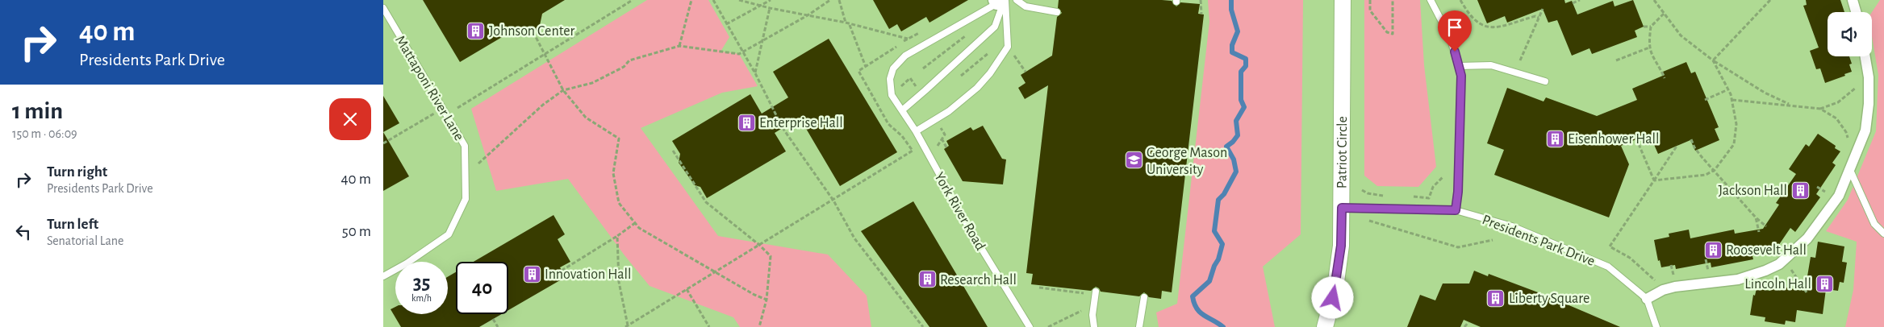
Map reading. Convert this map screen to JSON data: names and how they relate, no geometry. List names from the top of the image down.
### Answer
{
  "streets": {
    "street": ["Patriot Circle"],
    "lane": ["Mattaponi River Lane", "York River Road", "Presidents Park Drive"]
  },
  "crossings": [
    ["Patriot Circle", "Presidents Park Drive"]
  ],
  "places": {
    "building": [
      "Johnson Center",
      "Enterprise Hall",
      "Eisenhower Hall",
      "Jackson Hall",
      "Roosevelt Hall",
      "Innovation Hall",
      "Research Hall",
      "Lincoln Hall",
      "Liberty Square"
    ],
    "school or university": ["George Mason University"]
  },
  "page": {
    "turn": ["40 m", "Presidents Park Drive"],
    "heading": ["1 min", "150 m · 06:09"],
    "list": [
      {
        "name": "Turn right",
        "note": "Presidents Park Drive",
        "value": "40 m"
      },
      {
        "name": "Turn left",
        "note": "Senatorial Lane",
        "value": "50 m"
      }
    ],
    "speed": "35 km/h",
    "limit": "40"
  }
}
